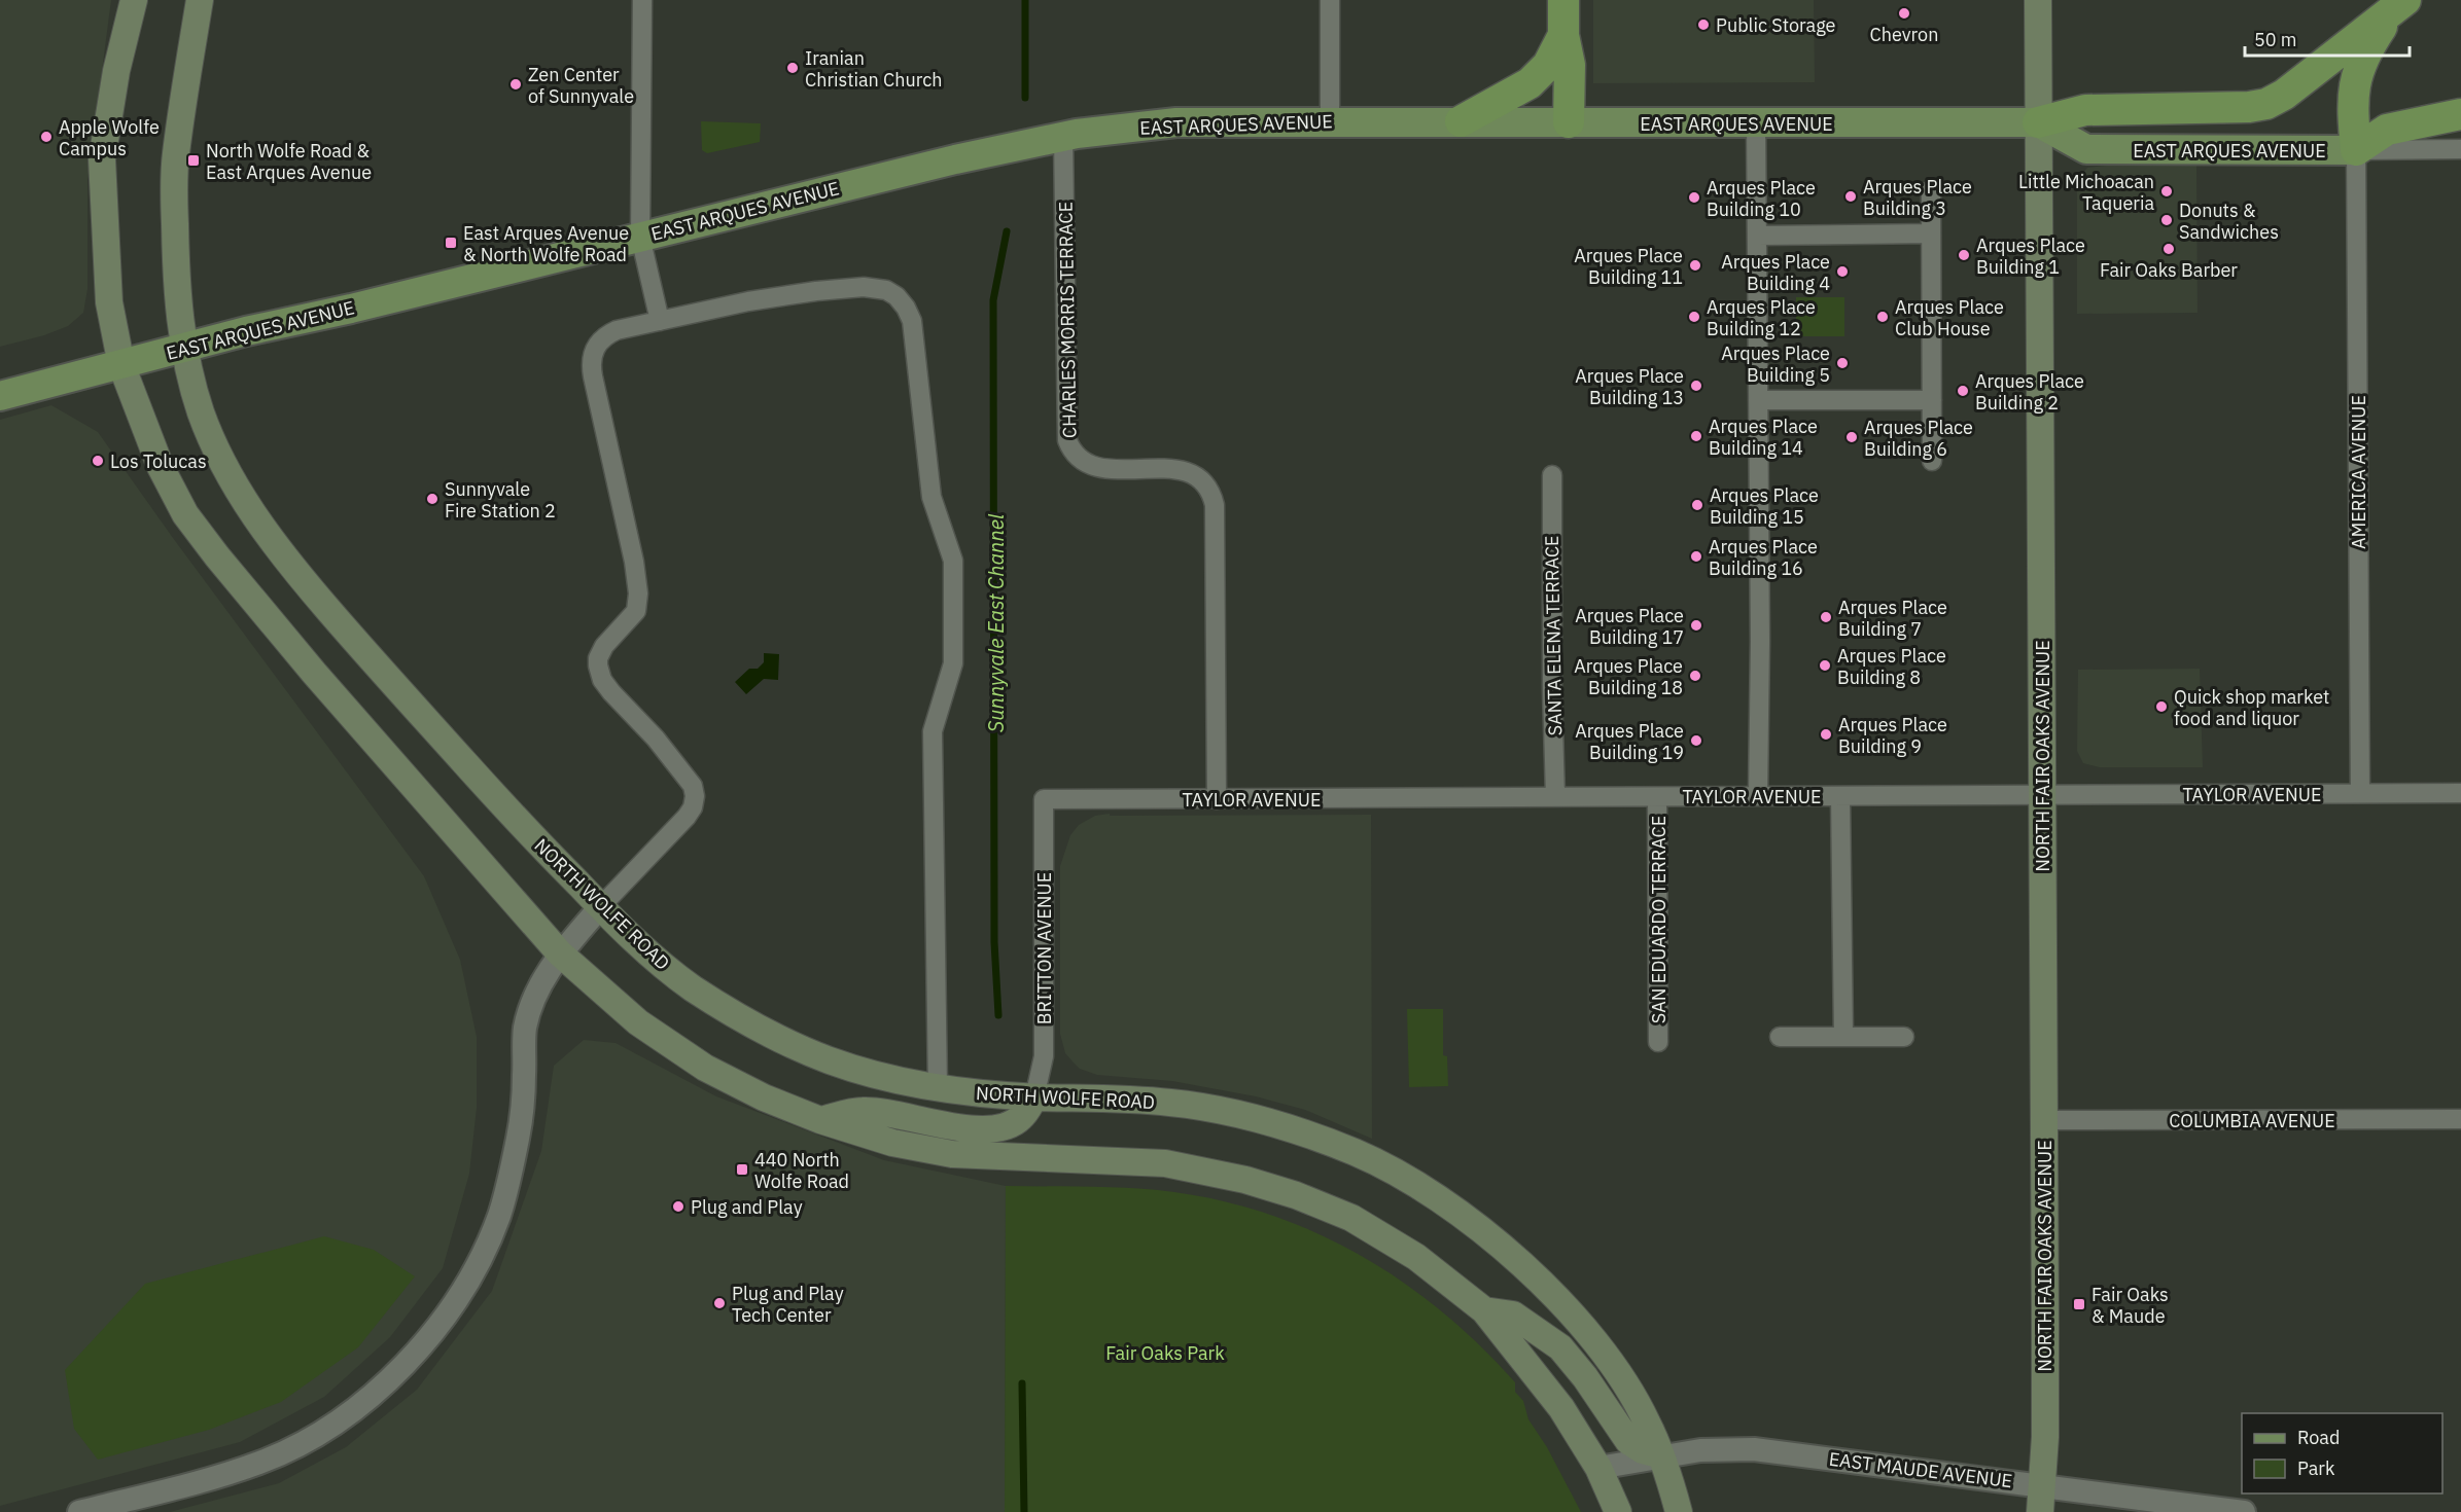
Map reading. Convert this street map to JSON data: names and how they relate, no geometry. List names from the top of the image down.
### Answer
{
  "streets": {
    "main road": ["EAST ARQUES AVENUE", "NORTH FAIR OAKS AVENUE", "NORTH WOLFE ROAD"],
    "street": [
      "CHARLES MORRIS TERRACE",
      "AMERICA AVENUE",
      "SANTA ELENA TERRACE",
      "TAYLOR AVENUE",
      "SAN EDUARDO TERRACE",
      "BRITTON AVENUE",
      "COLUMBIA AVENUE",
      "EAST MAUDE AVENUE"
    ]
  },
  "crossings": [
    ["EAST ARQUES AVENUE", "CHARLES MORRIS TERRACE"],
    ["EAST ARQUES AVENUE", "AMERICA AVENUE"],
    ["EAST ARQUES AVENUE", "NORTH FAIR OAKS AVENUE"],
    ["EAST ARQUES AVENUE", "NORTH WOLFE ROAD"],
    ["CHARLES MORRIS TERRACE", "TAYLOR AVENUE"],
    ["AMERICA AVENUE", "TAYLOR AVENUE"],
    ["SANTA ELENA TERRACE", "TAYLOR AVENUE"],
    ["NORTH FAIR OAKS AVENUE", "TAYLOR AVENUE"],
    ["NORTH FAIR OAKS AVENUE", "COLUMBIA AVENUE"],
    ["NORTH FAIR OAKS AVENUE", "EAST MAUDE AVENUE"],
    ["TAYLOR AVENUE", "SAN EDUARDO TERRACE"],
    ["TAYLOR AVENUE", "BRITTON AVENUE"],
    ["NORTH WOLFE ROAD", "BRITTON AVENUE"],
    ["NORTH WOLFE ROAD", "EAST MAUDE AVENUE"]
  ],
  "water": ["Sunnyvale East Channel"],
  "parks": ["Fair Oaks Park"],
  "places": {
    "other": [
      "Chevron",
      "Public Storage",
      "Iranian Christian Church",
      "Zen Center of Sunnyvale",
      "Apple Wolfe Campus",
      "Little Michoacan Taqueria",
      "Arques Place Building 3",
      "Arques Place Building 10",
      "Donuts & Sandwiches",
      "Fair Oaks Barber",
      "Arques Place Building 1",
      "Arques Place Building 11",
      "Arques Place Building 4",
      "Arques Place Building 12",
      "Arques Place Club House",
      "Arques Place Building 5",
      "Arques Place Building 13",
      "Arques Place Building 2",
      "Arques Place Building 14",
      "Arques Place Building 6",
      "Los Tolucas",
      "Sunnyvale Fire Station 2",
      "Arques Place Building 15",
      "Arques Place Building 16",
      "Arques Place Building 7",
      "Arques Place Building 17",
      "Arques Place Building 8",
      "Arques Place Building 18",
      "Quick shop market food and liquor",
      "Arques Place Building 9",
      "Arques Place Building 19",
      "Plug and Play",
      "Plug and Play Tech Center"
    ],
    "transit": [
      "North Wolfe Road & East Arques Avenue",
      "East Arques Avenue & North Wolfe Road",
      "440 North Wolfe Road",
      "Fair Oaks & Maude"
    ]
  },
  "legend": ["Road", "Park"],
  "scale_bar": "50 m"
}
